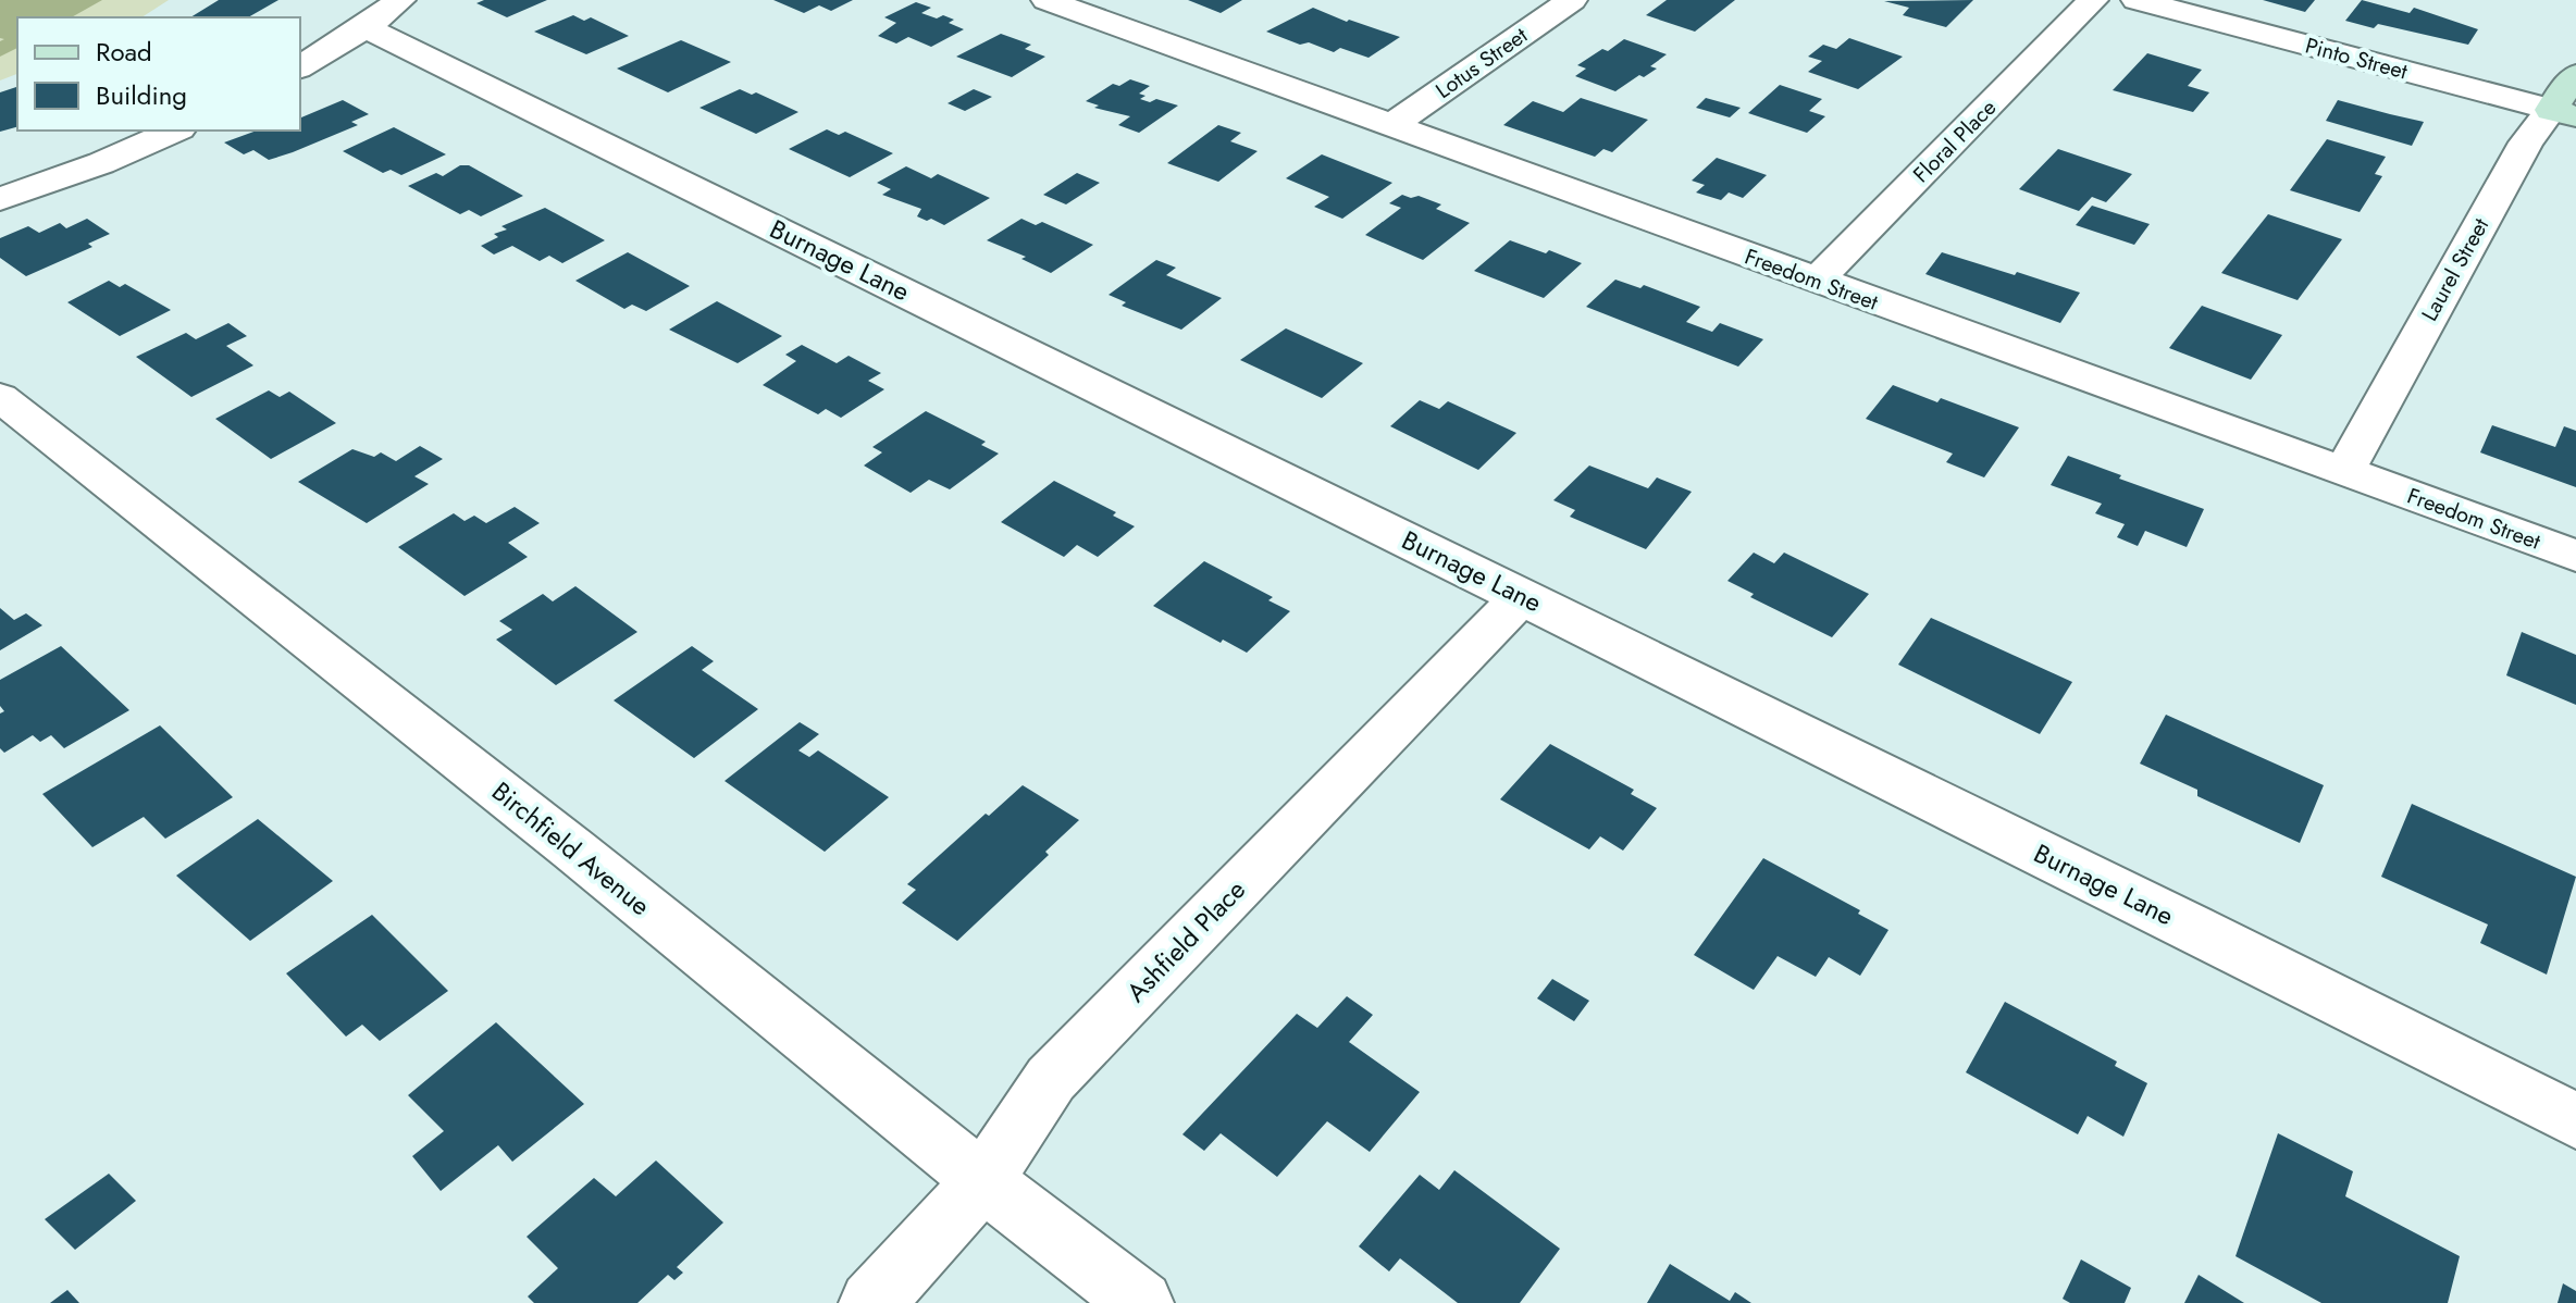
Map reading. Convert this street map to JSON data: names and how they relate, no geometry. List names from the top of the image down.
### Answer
{
  "streets": {
    "street": [
      "Pinto Street",
      "Lotus Street",
      "Floral Place",
      "Burnage Lane",
      "Laurel Street",
      "Freedom Street",
      "Birchfield Avenue",
      "Ashfield Place"
    ]
  },
  "crossings": [
    ["Pinto Street", "Laurel Street"],
    ["Lotus Street", "Freedom Street"],
    ["Floral Place", "Freedom Street"],
    ["Burnage Lane", "Ashfield Place"],
    ["Laurel Street", "Freedom Street"],
    ["Birchfield Avenue", "Ashfield Place"]
  ],
  "legend": ["Road", "Building"]
}
